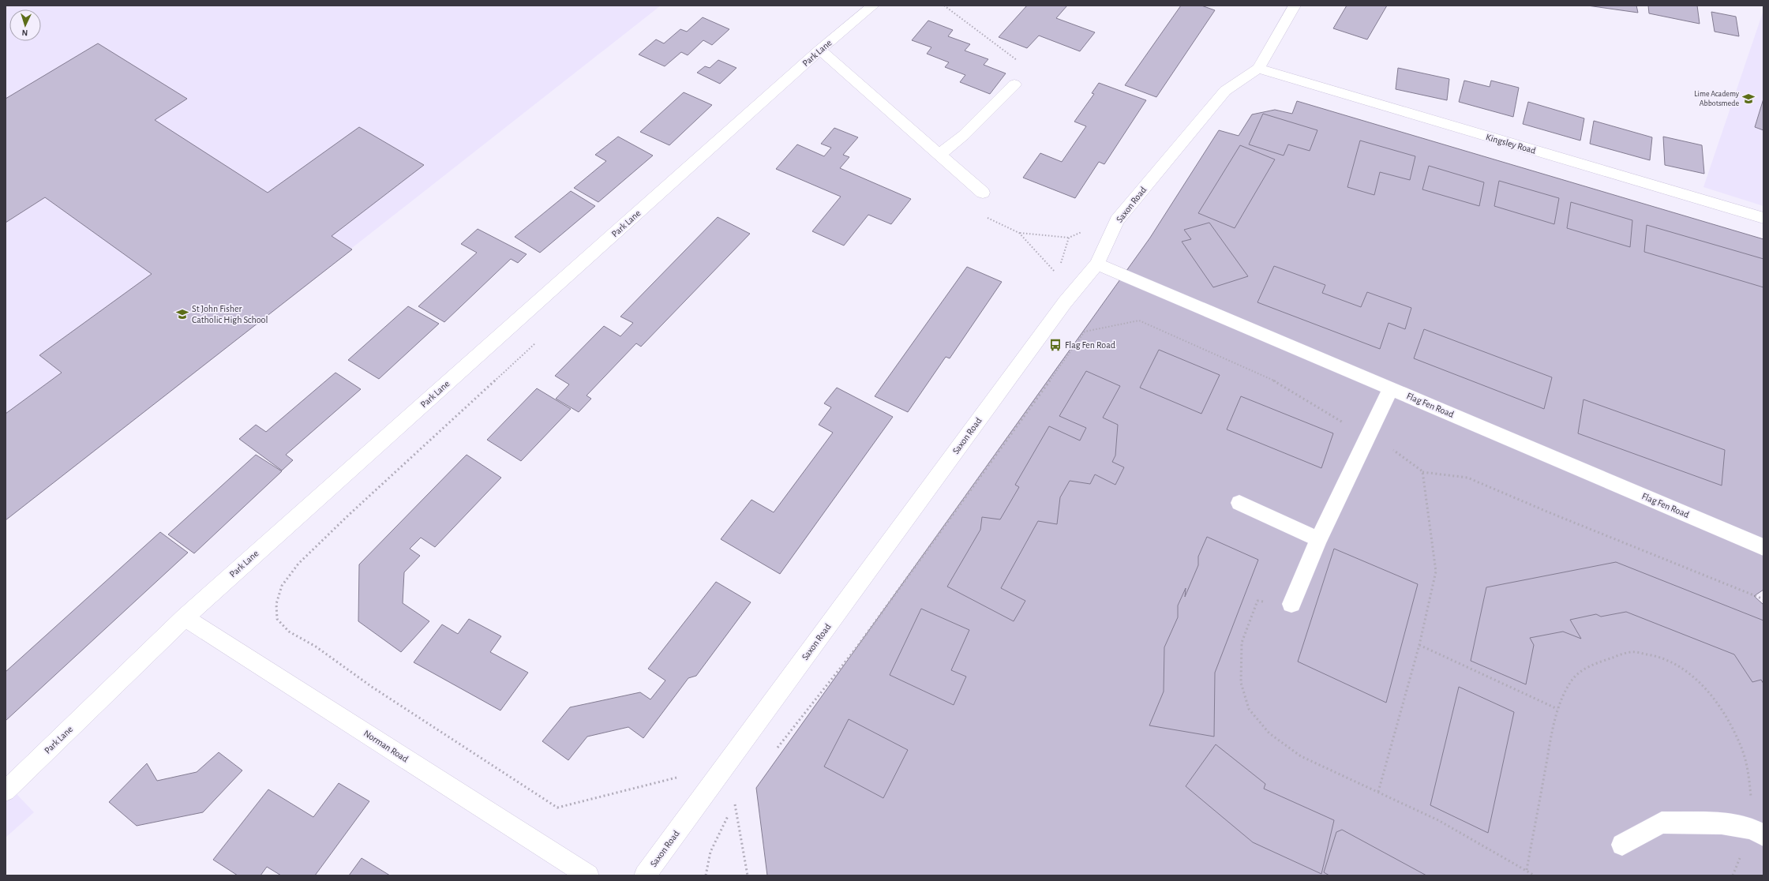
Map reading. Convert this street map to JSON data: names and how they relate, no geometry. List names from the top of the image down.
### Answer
{
  "streets": {
    "street": [
      "Park Lane",
      "Kingsley Road",
      "Saxon Road",
      "Flag Fen Road",
      "Norman Road"
    ]
  },
  "crossings": [
    ["Park Lane", "Norman Road"],
    ["Kingsley Road", "Saxon Road"],
    ["Saxon Road", "Flag Fen Road"]
  ],
  "places": {
    "school or university": ["Lime Academy Abbotsmede", "St John Fisher Catholic High School"],
    "bus stop": ["Flag Fen Road"]
  },
  "north": "bottom"
}
